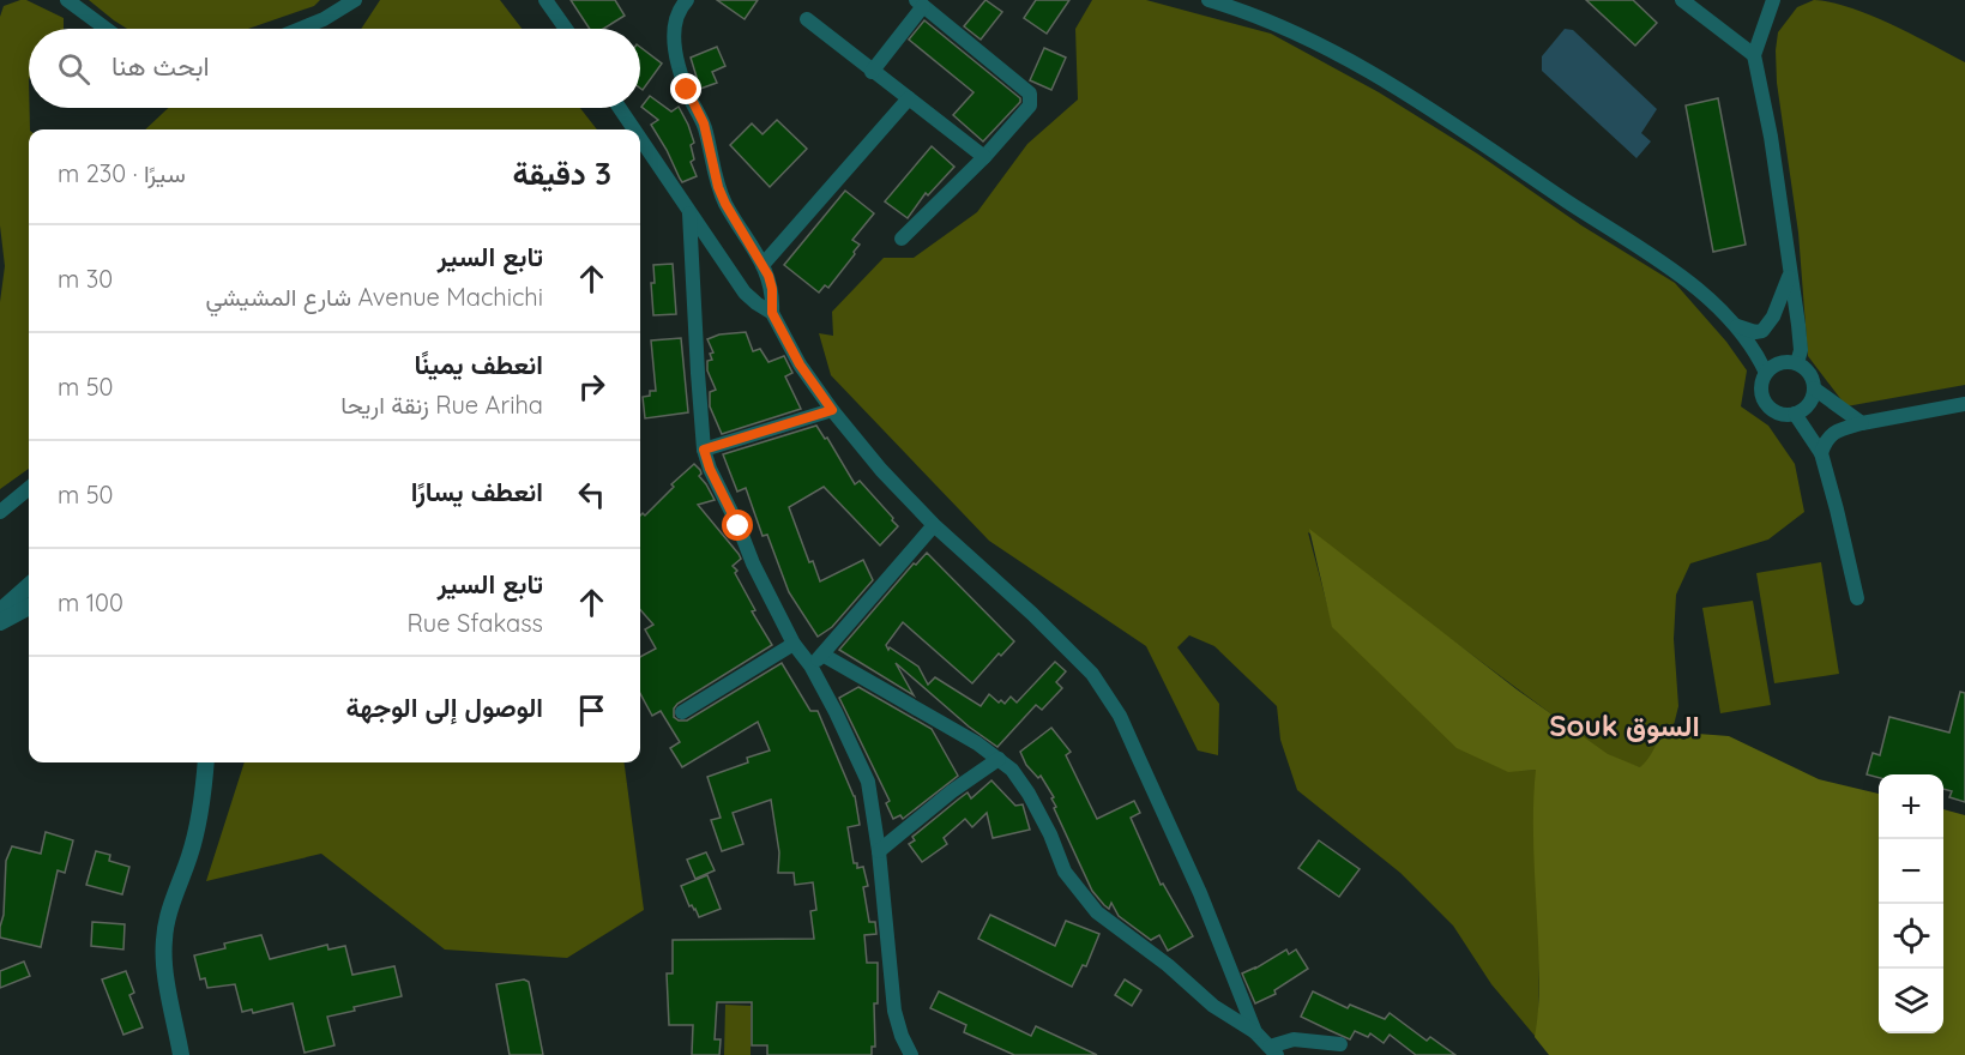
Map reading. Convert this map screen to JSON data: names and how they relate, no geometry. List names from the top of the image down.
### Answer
{
  "districts": ["Souk السوق"],
  "page": {
    "search": "ابحث هنا",
    "heading": ["3 دقيقة", "سيرًا · 230 m"],
    "list": [
      ["تابع السير", "Avenue Machichi شارع المشيشي", "30 m"],
      ["انعطف يمينًا", "Rue Ariha زنقة اريحا", "50 m"],
      ["انعطف يسارًا", "50 m"],
      ["تابع السير", "Rue Sfakass", "100 m"],
      "الوصول إلى الوجهة"
    ],
    "map_buttons": ["+", "−"]
  }
}
